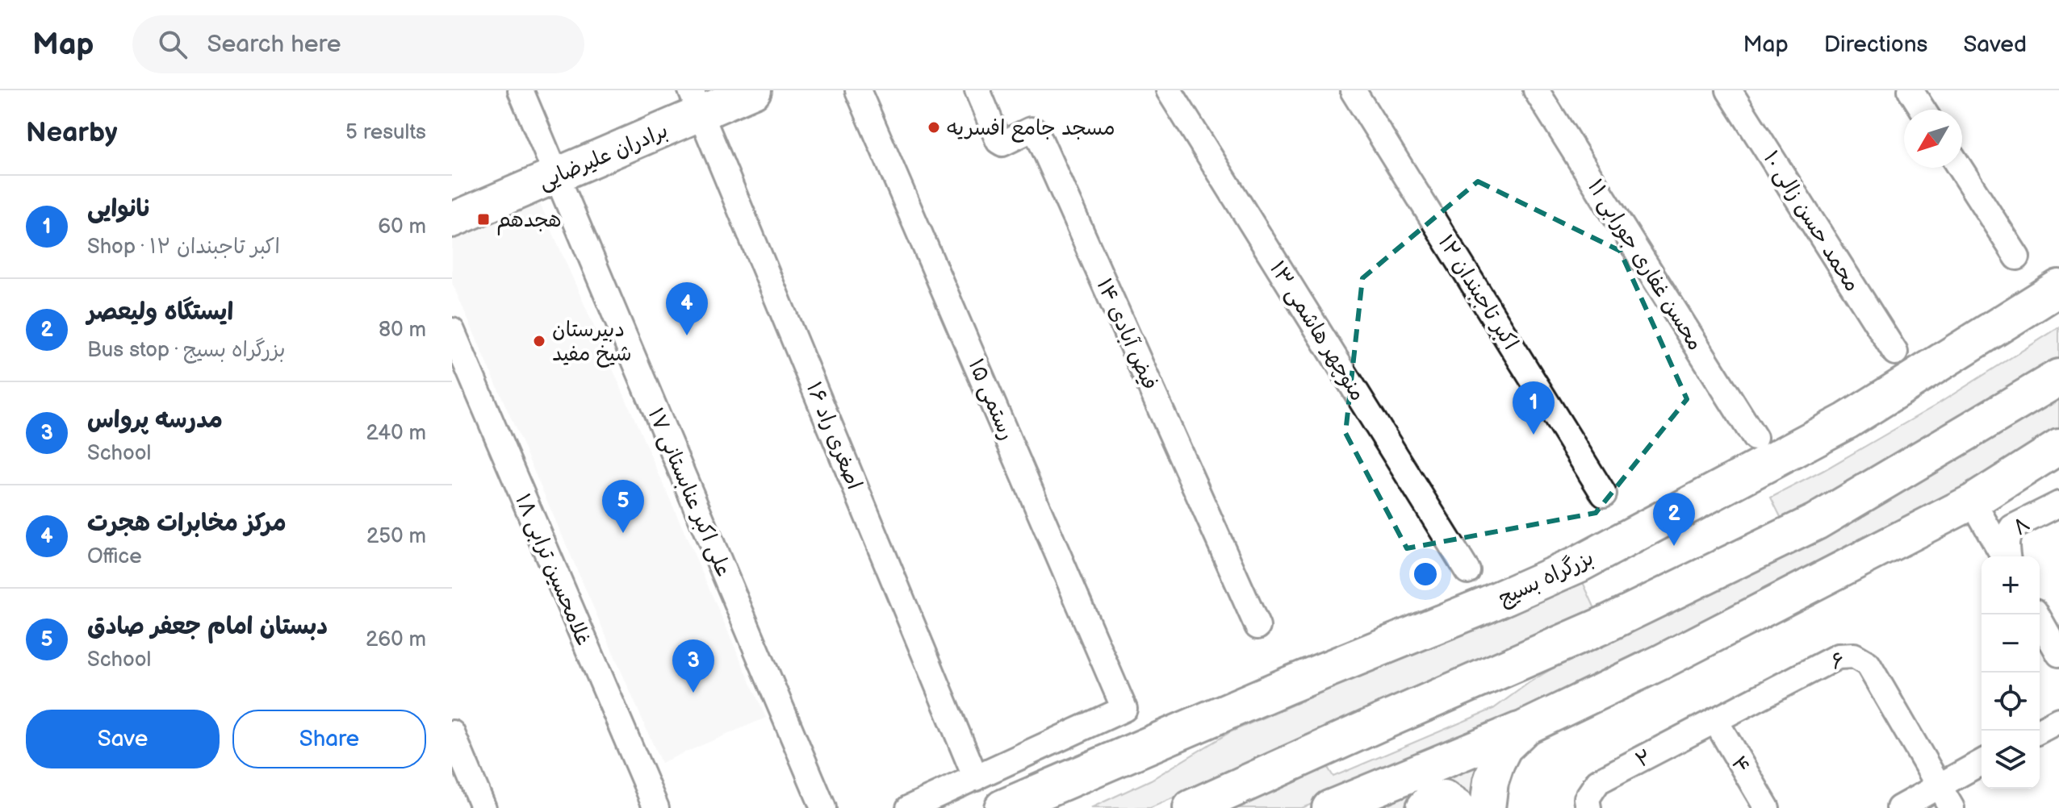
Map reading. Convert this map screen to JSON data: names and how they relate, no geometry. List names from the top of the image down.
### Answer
{
  "streets": {
    "main road": ["برادران علیرضایی", "بزرگراه بسیج"],
    "street": [
      "محمد حسن زالی ۱۰",
      "محسن غفاری جورابی ۱۱",
      "اکبر تاجبندان ۱۲",
      "منوچهر هاشمی ۱۳",
      "فیض آبادی ۱۴",
      "رستمی ۱۵",
      "اصغری راد ۱۶",
      "علی اکبر عنابستانی ۱۷",
      "۸",
      "غلامحسین ترابی ۱۸",
      "۶",
      "۲",
      "۴"
    ]
  },
  "crossings": [
    ["برادران علیرضایی", "اصغری راد ۱۶"],
    ["برادران علیرضایی", "علی اکبر عنابستانی ۱۷"],
    ["رستمی ۱۵", "اصغری راد ۱۶"],
    ["۶", "۲"],
    ["۶", "۴"],
    ["۲", "۴"]
  ],
  "places": {
    "other": ["مسجد جامع افسریه", "دبیرستان شیخ مفید"],
    "transit": ["هجدهم"]
  },
  "north": "bottom left",
  "page": {
    "header": "Map",
    "search": "Search here",
    "nav": ["Map", "Directions", "Saved"],
    "heading": ["Nearby", "5 results"],
    "list": [
      {
        "mark": "1",
        "name": "نانوایی",
        "note": "Shop · اکبر تاجبندان ۱۲",
        "value": "60 m"
      },
      {
        "mark": "2",
        "name": "ایستگاه ولیعصر",
        "note": "Bus stop · بزرگراه بسیج",
        "value": "80 m"
      },
      {
        "mark": "3",
        "name": "مدرسه پرواس",
        "note": "School",
        "value": "240 m"
      },
      {
        "mark": "4",
        "name": "مرکز مخابرات هجرت",
        "note": "Office",
        "value": "250 m"
      },
      {
        "mark": "5",
        "name": "دبستان امام جعفر صادق",
        "note": "School",
        "value": "260 m"
      }
    ],
    "pins": [
      "4",
      "1",
      "5",
      "2",
      "3"
    ],
    "map_buttons": ["+", "−"],
    "buttons": ["Save", "Share"]
  }
}
